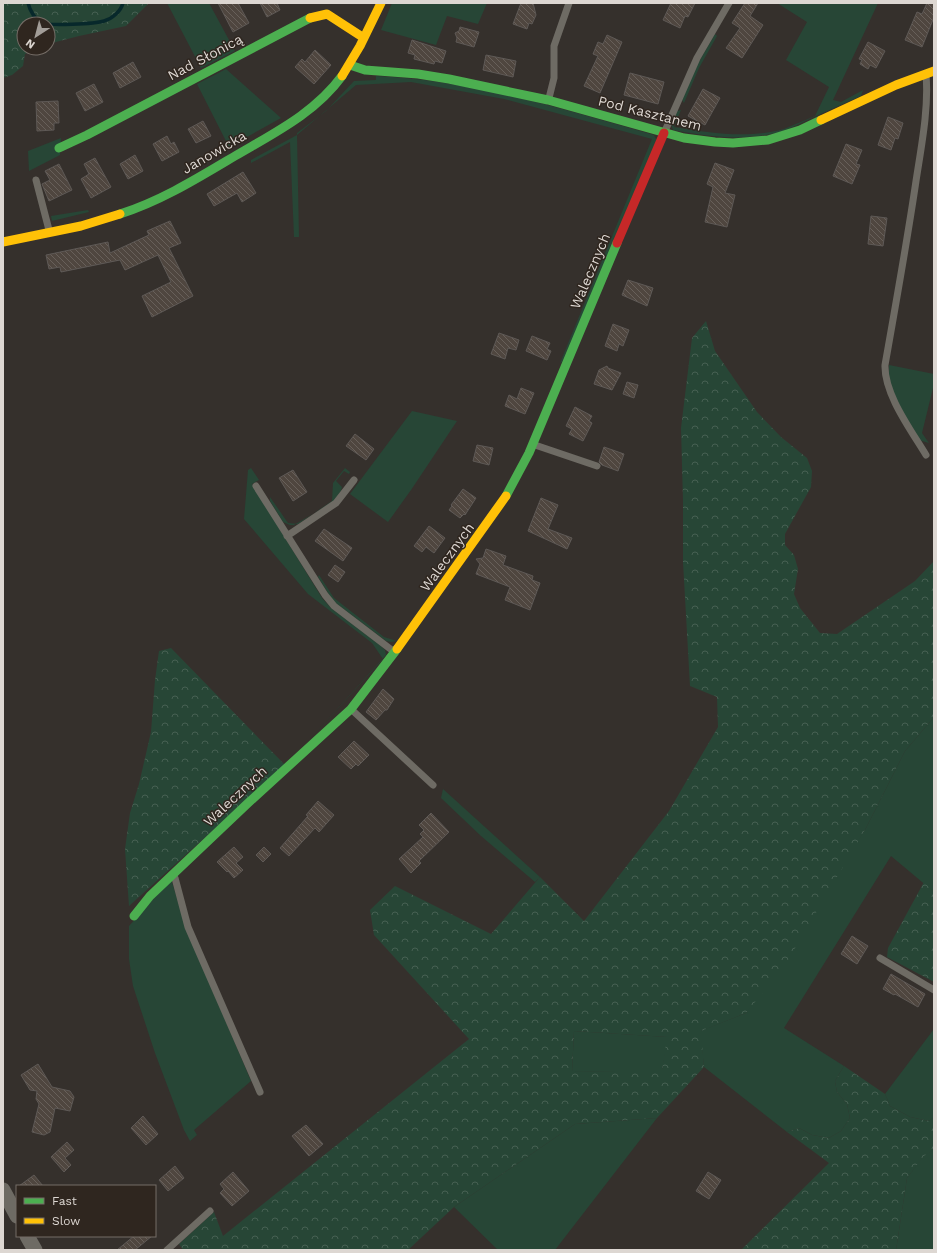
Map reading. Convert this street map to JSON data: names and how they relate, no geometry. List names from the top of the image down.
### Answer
{
  "streets": {
    "street": [
      "Nad Słonicą",
      "Pod Kasztanem",
      "Janowicka",
      "Walecznych"
    ]
  },
  "crossings": [
    ["Nad Słonicą", "Janowicka"],
    ["Pod Kasztanem", "Janowicka"],
    ["Pod Kasztanem", "Walecznych"]
  ],
  "legend": ["Fast", "Slow"],
  "north": "bottom left"
}
